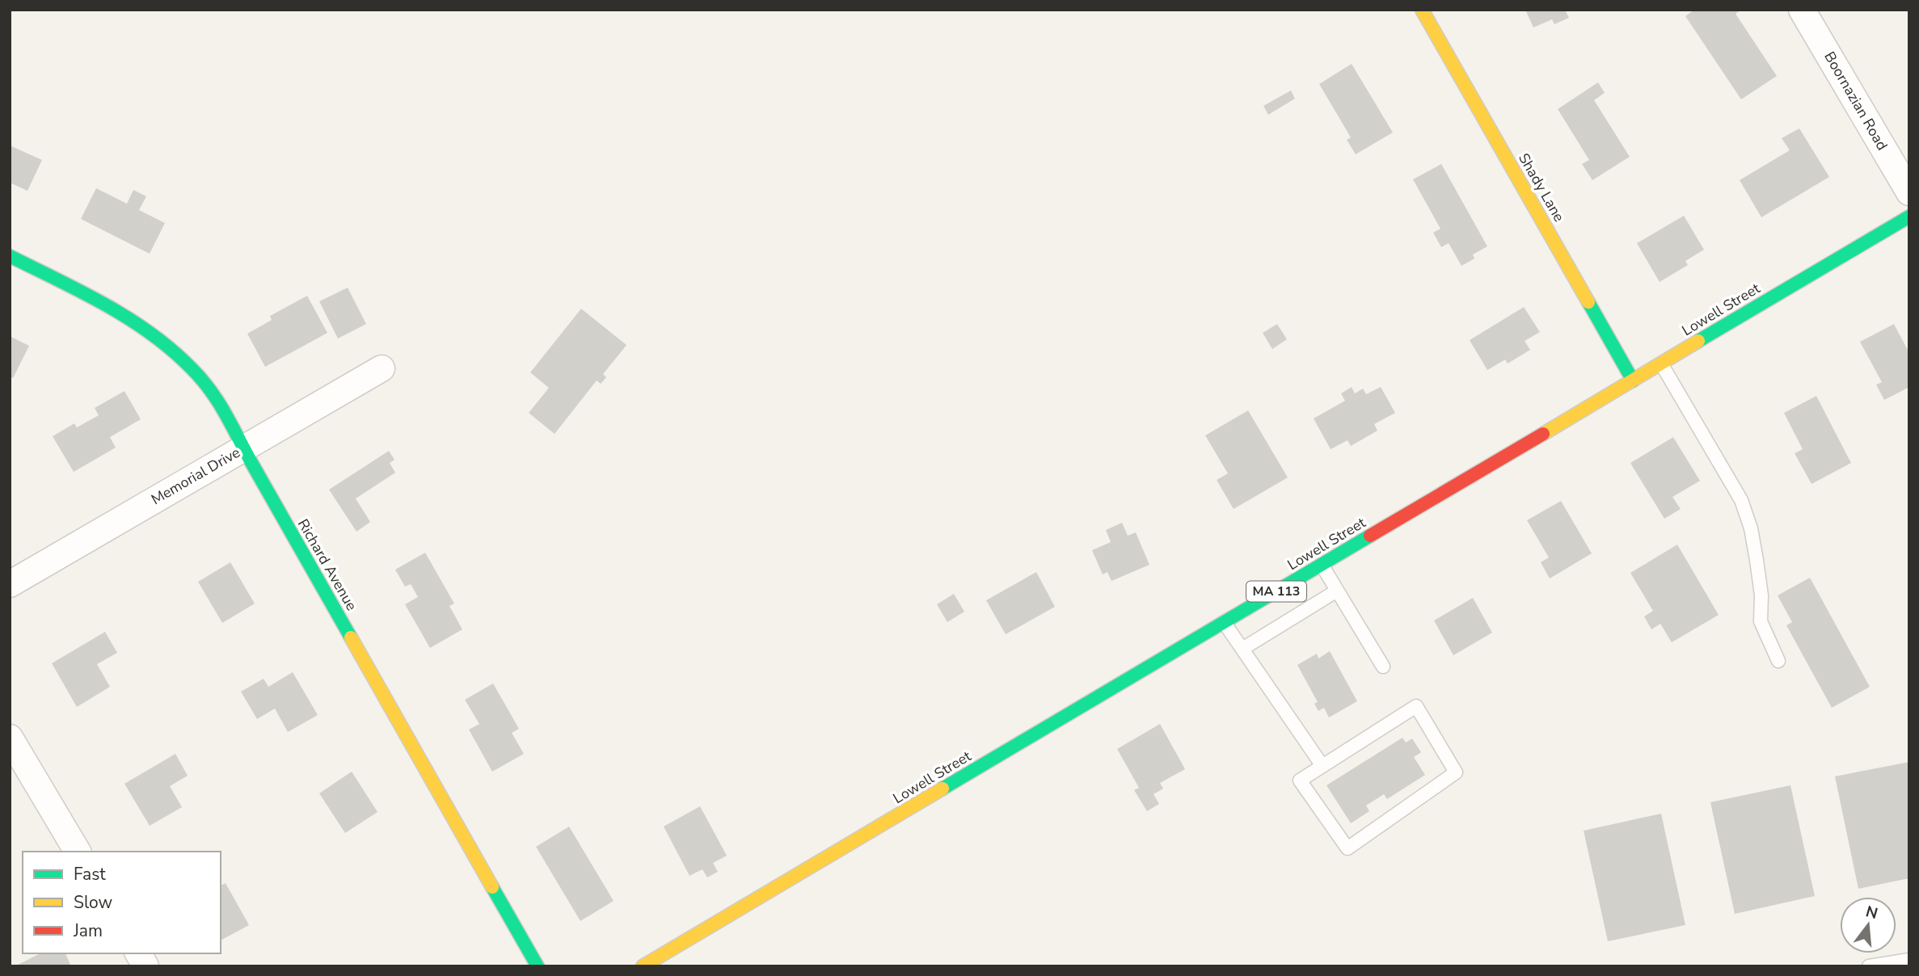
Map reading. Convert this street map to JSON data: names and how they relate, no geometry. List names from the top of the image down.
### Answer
{
  "streets": {
    "main road": [
      "Shady Lane",
      "Lowell Street",
      "Richard Avenue",
      "MA 113"
    ],
    "street": ["Boornazian Road", "Memorial Drive"]
  },
  "crossings": [
    ["Shady Lane", "Lowell Street"],
    ["Memorial Drive", "Richard Avenue"]
  ],
  "legend": ["Fast", "Slow", "Jam"],
  "north": "top"
}
